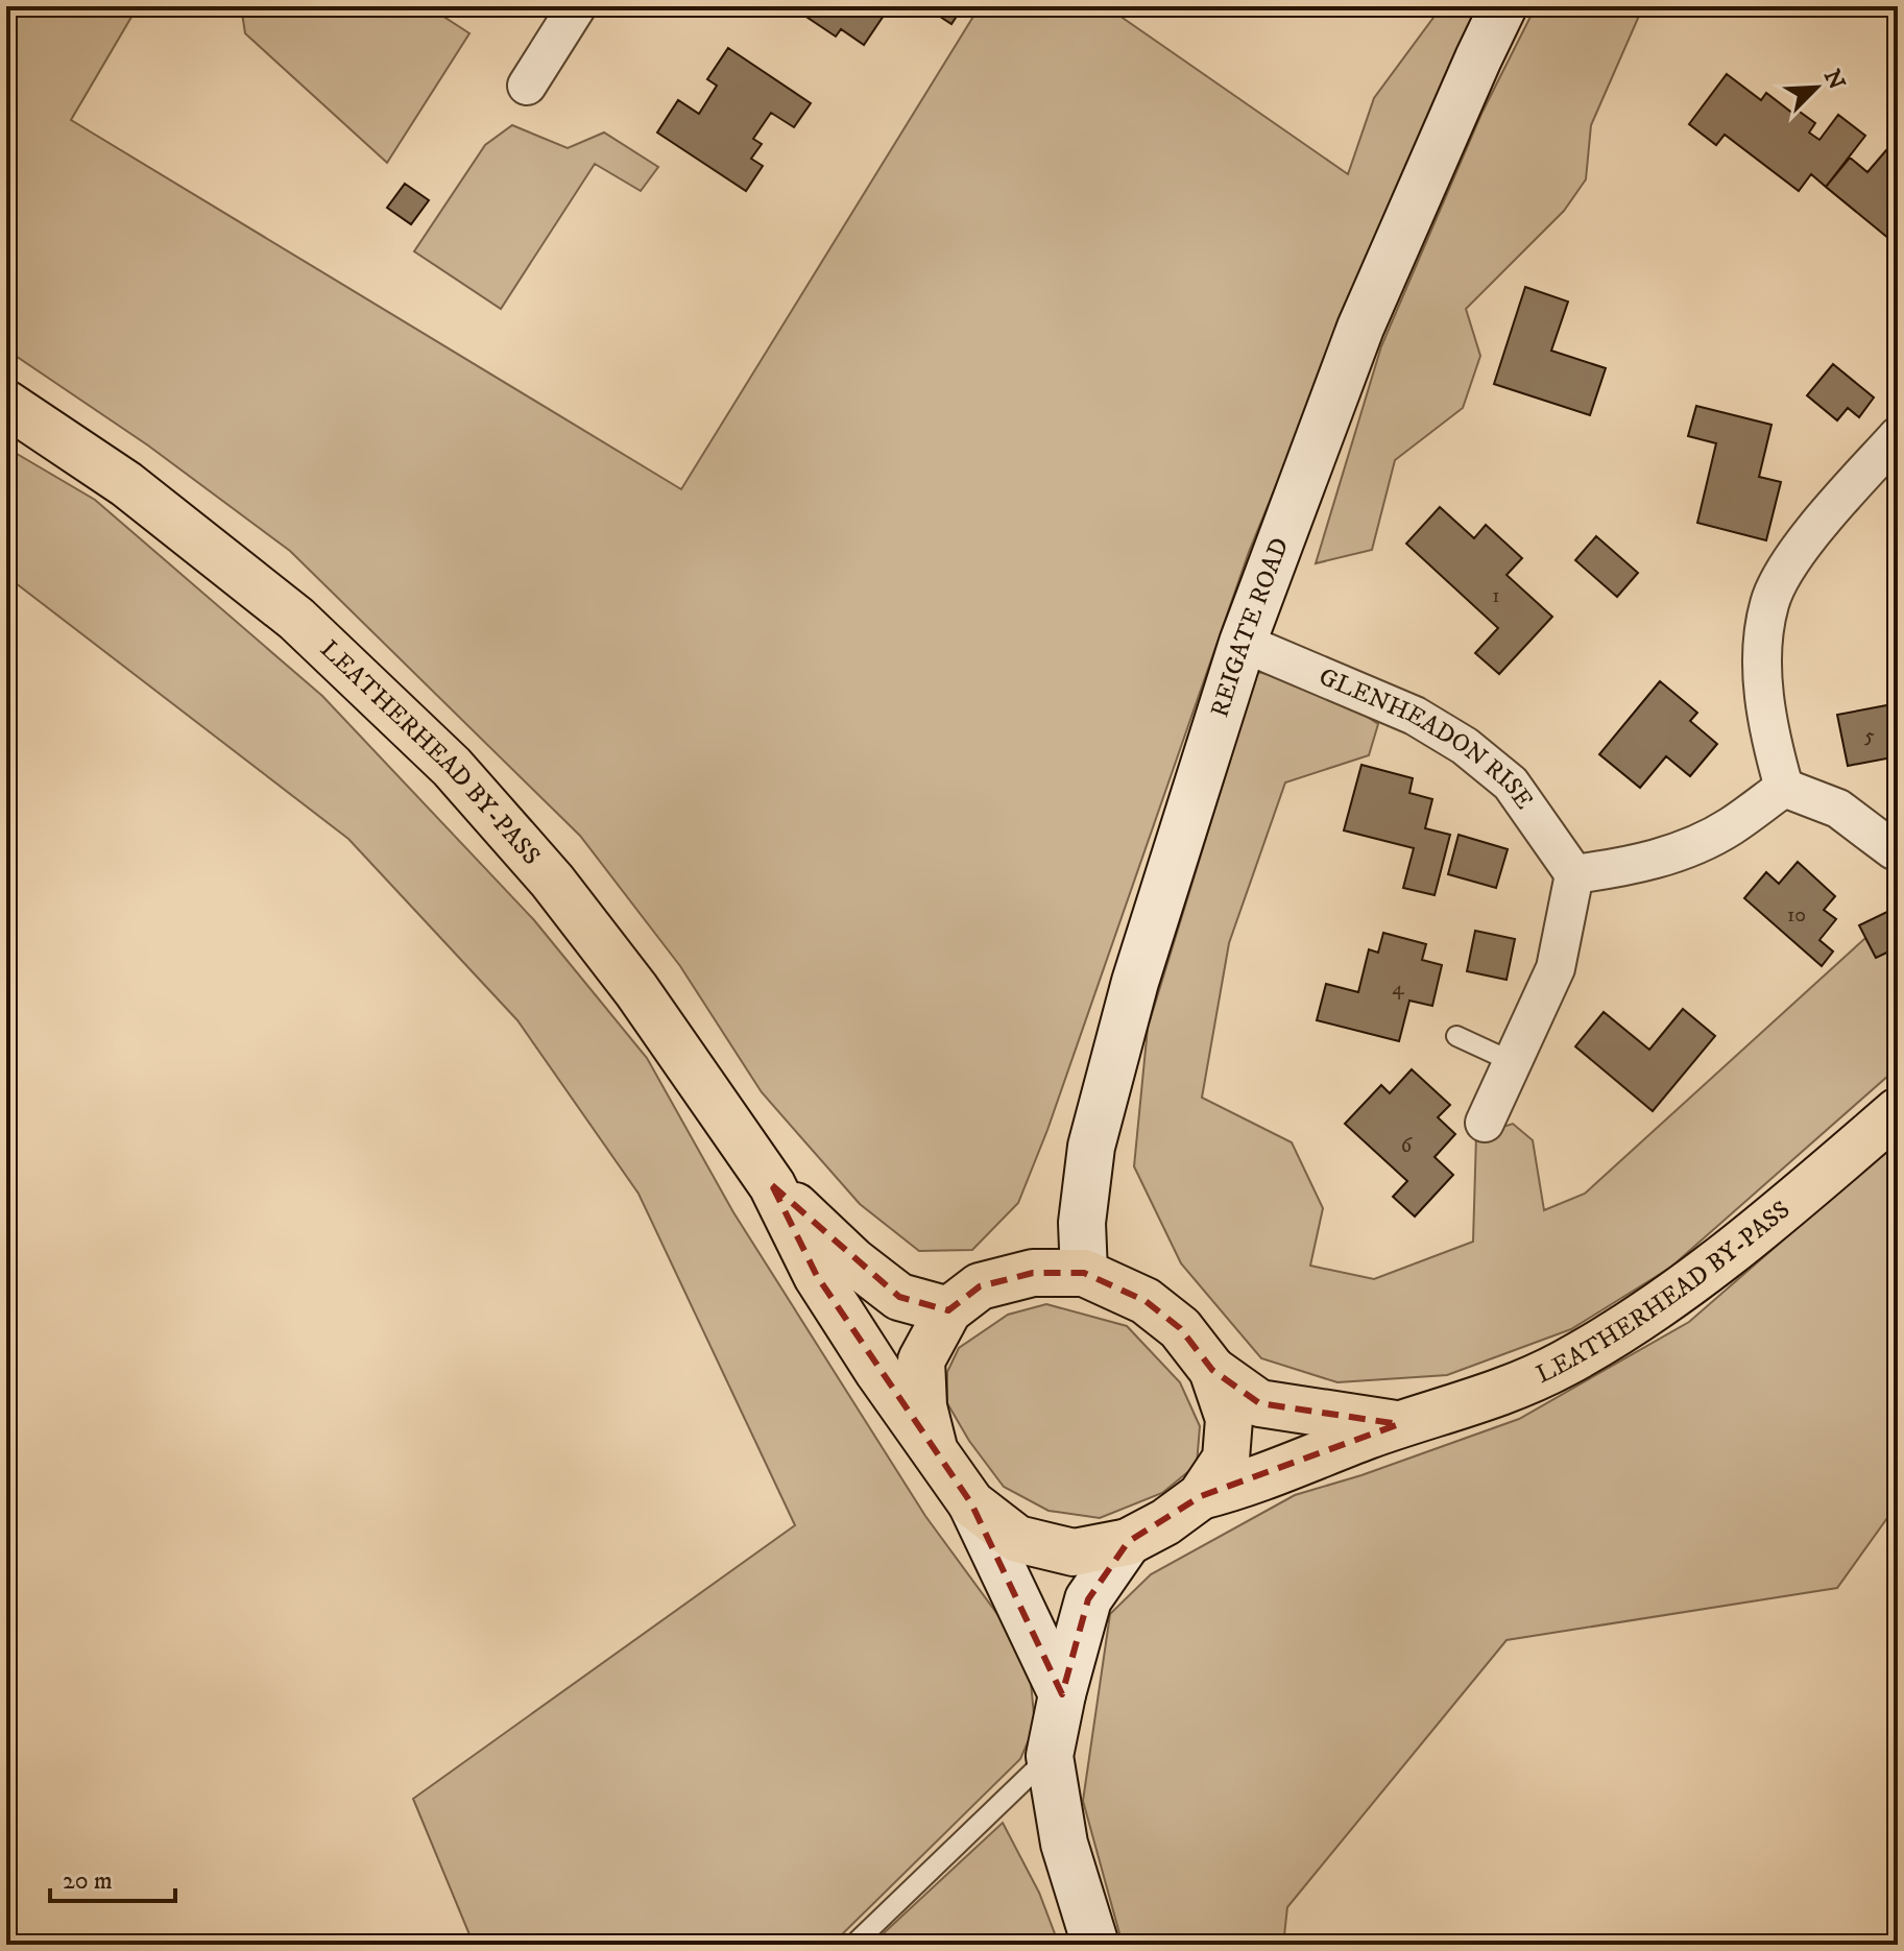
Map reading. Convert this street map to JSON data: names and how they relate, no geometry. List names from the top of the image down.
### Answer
{
  "streets": {
    "highway": ["LEATHERHEAD BY-PASS"],
    "main road": ["REIGATE ROAD"],
    "street": ["GLENHEADON RISE"]
  },
  "crossings": [
    ["REIGATE ROAD", "GLENHEADON RISE"],
    ["REIGATE ROAD", "LEATHERHEAD BY-PASS"]
  ],
  "house_numbers": [
    "1",
    "5",
    "10",
    "4",
    "6"
  ],
  "scale_bar": "20 m",
  "north": "top right"
}
